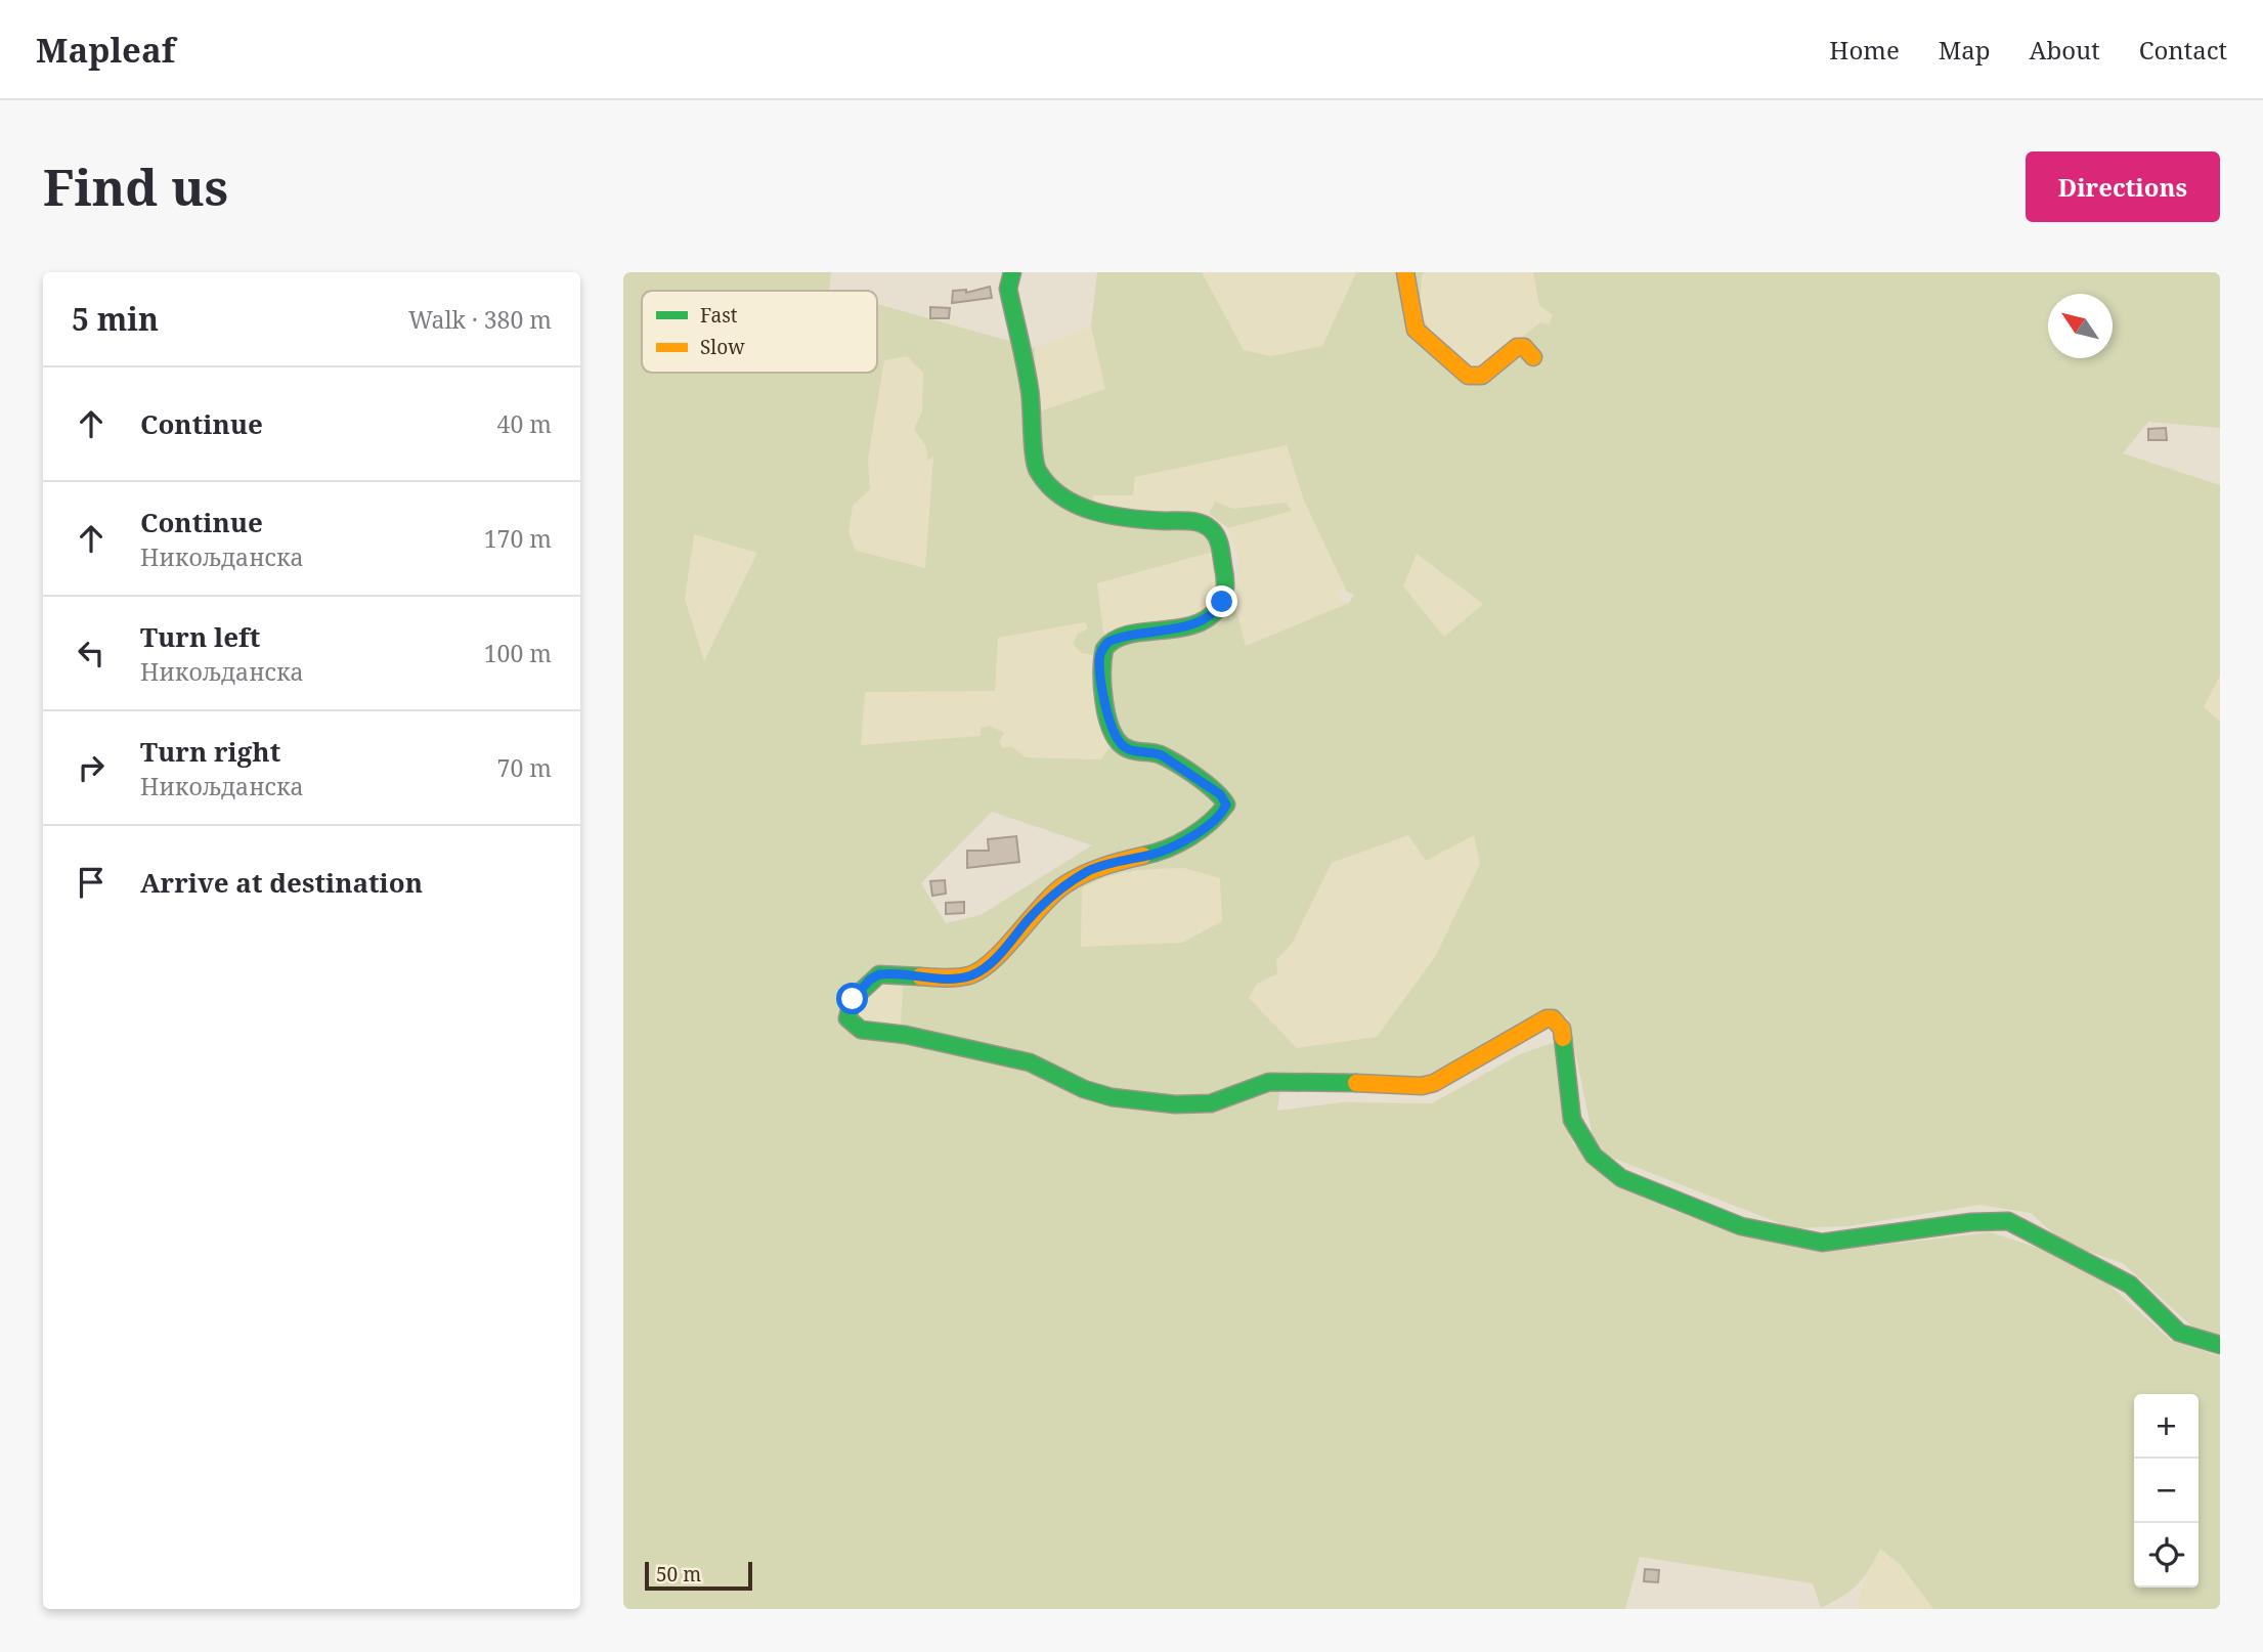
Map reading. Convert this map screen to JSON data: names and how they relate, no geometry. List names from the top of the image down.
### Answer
{
  "legend": ["Fast", "Slow"],
  "scale_bar": "50 m",
  "north": "top left",
  "page": {
    "header": "Mapleaf",
    "nav": [
      "Home",
      "Map",
      "About",
      "Contact"
    ],
    "buttons": "Directions",
    "title": "Find us",
    "heading": ["5 min", "Walk · 380 m"],
    "list": [
      ["Continue", "40 m"],
      ["Continue", "Никољданска", "170 m"],
      ["Turn left", "Никољданска", "100 m"],
      ["Turn right", "Никољданска", "70 m"],
      "Arrive at destination"
    ],
    "map_buttons": ["+", "−"],
    "scale": "50 m"
  }
}
